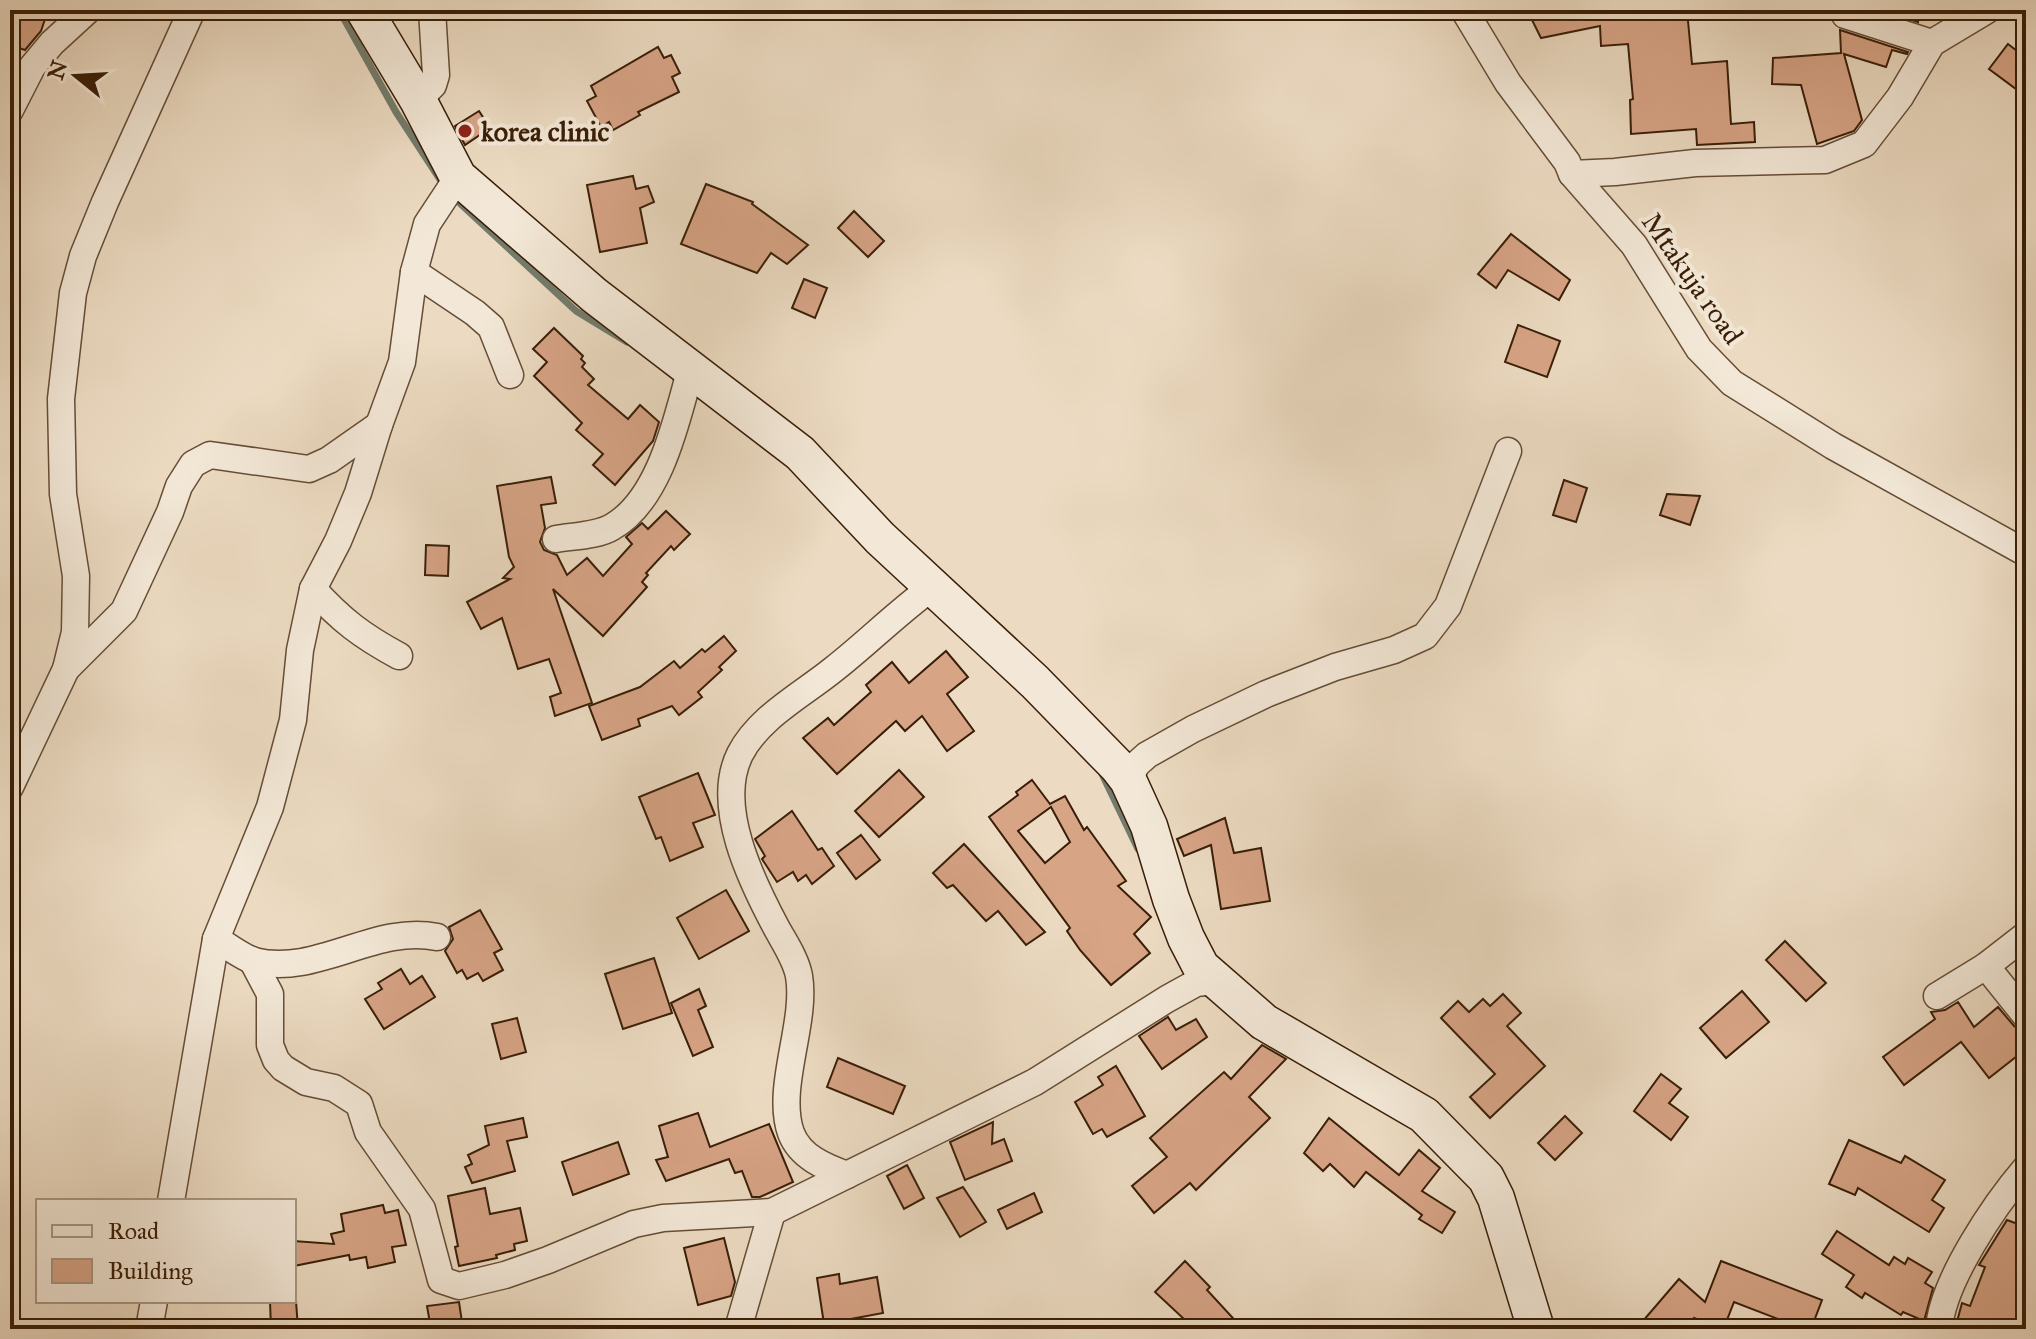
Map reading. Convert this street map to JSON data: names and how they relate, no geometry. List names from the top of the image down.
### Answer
{
  "streets": {
    "street": ["Mtakuja road"]
  },
  "places": ["korea clinic"],
  "legend": ["Road", "Building"],
  "north": "left"
}
